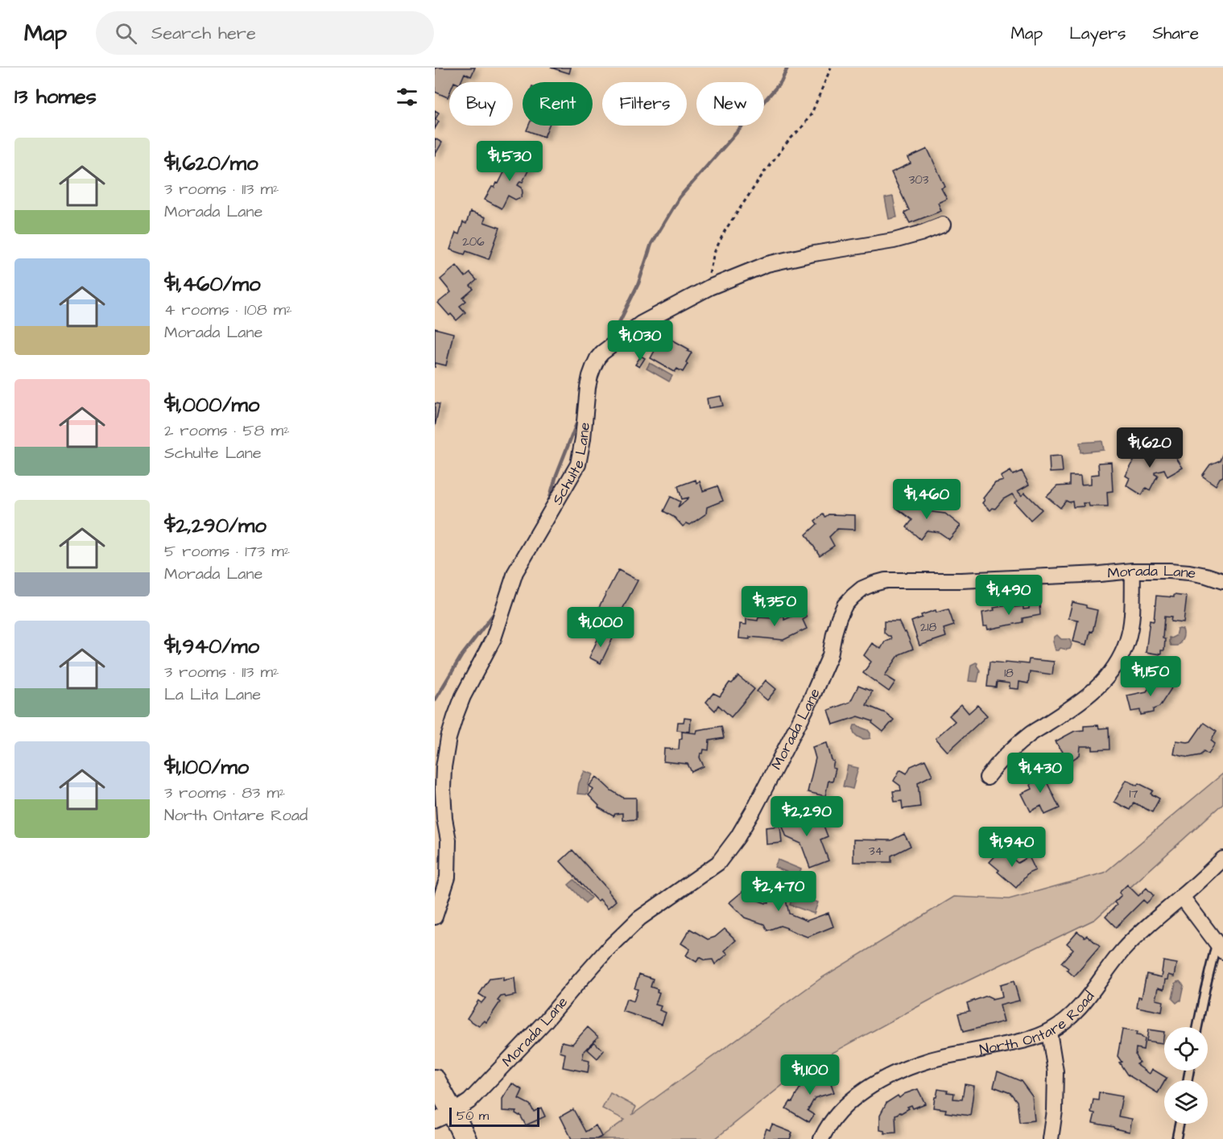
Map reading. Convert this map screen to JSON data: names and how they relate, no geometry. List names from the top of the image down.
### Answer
{
  "streets": {
    "street": ["Schulte Lane", "Morada Lane", "North Ontare Road"]
  },
  "house_numbers": [
    "303",
    "206",
    "218",
    "18",
    "17",
    "34"
  ],
  "scale_bar": "50 m",
  "page": {
    "header": "Map",
    "search": "Search here",
    "nav": ["Map", "Layers", "Share"],
    "heading": "13 homes",
    "chip": [
      "Buy",
      "Rent",
      "Filters",
      "New"
    ],
    "list": [
      {
        "name": "$1,620/mo",
        "note": "3 rooms · 113 m² · Morada Lane"
      },
      {
        "name": "$1,460/mo",
        "note": "4 rooms · 108 m² · Morada Lane"
      },
      {
        "name": "$1,000/mo",
        "note": "2 rooms · 58 m² · Schulte Lane"
      },
      {
        "name": "$2,290/mo",
        "note": "5 rooms · 173 m² · Morada Lane"
      },
      {
        "name": "$1,940/mo",
        "note": "3 rooms · 113 m² · La Lita Lane"
      },
      {
        "name": "$1,100/mo",
        "note": "3 rooms · 83 m² · North Ontare Road"
      }
    ],
    "price": [
      "$1,530",
      "$1,030",
      "$1,620",
      "$1,460",
      "$1,490",
      "$1,350",
      "$1,000",
      "$1,150",
      "$1,430",
      "$2,290",
      "$1,940",
      "$2,470",
      "$1,100"
    ],
    "scale": "50 m"
  }
}
